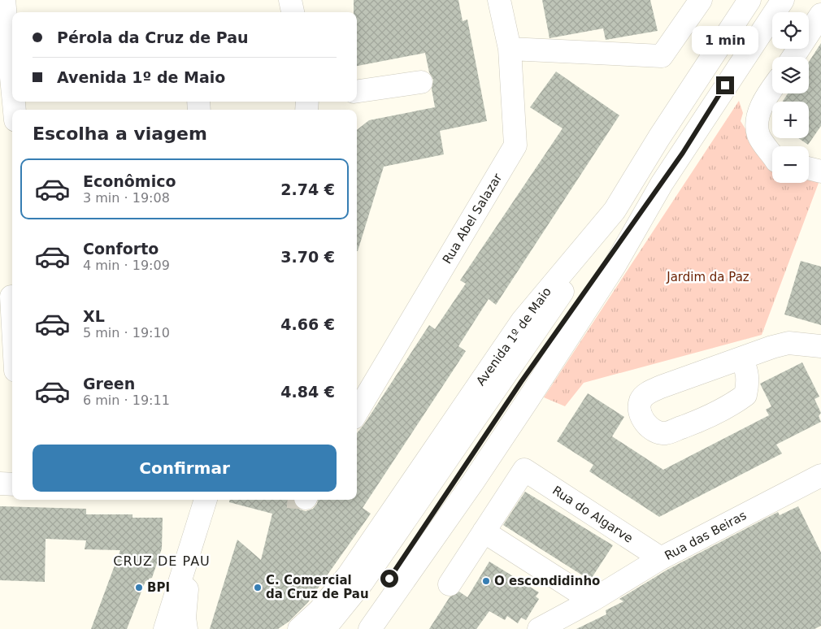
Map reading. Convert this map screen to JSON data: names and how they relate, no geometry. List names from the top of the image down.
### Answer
{
  "streets": {
    "main road": [
      "Rua Abel Salazar",
      "Avenida 1º de Maio",
      "Rua do Algarve",
      "Rua das Beiras"
    ]
  },
  "crossings": [
    ["Rua do Algarve", "Rua das Beiras"]
  ],
  "districts": ["CRUZ DE PAU"],
  "parks": ["Jardim da Paz"],
  "places": ["O escondidinho", "BPI", "C. Comercial da Cruz de Pau"],
  "page": {
    "map_buttons": ["+", "−"],
    "banner": ["Pérola da Cruz de Pau", "Avenida 1º de Maio"],
    "bubble": "1 min",
    "heading": "Escolha a viagem",
    "list": [
      {
        "name": "Econômico",
        "note": "3 min · 19:08",
        "value": "2.74 €"
      },
      {
        "name": "Conforto",
        "note": "4 min · 19:09",
        "value": "3.70 €"
      },
      {
        "name": "XL",
        "note": "5 min · 19:10",
        "value": "4.66 €"
      },
      {
        "name": "Green",
        "note": "6 min · 19:11",
        "value": "4.84 €"
      }
    ],
    "buttons": "Confirmar"
  }
}
